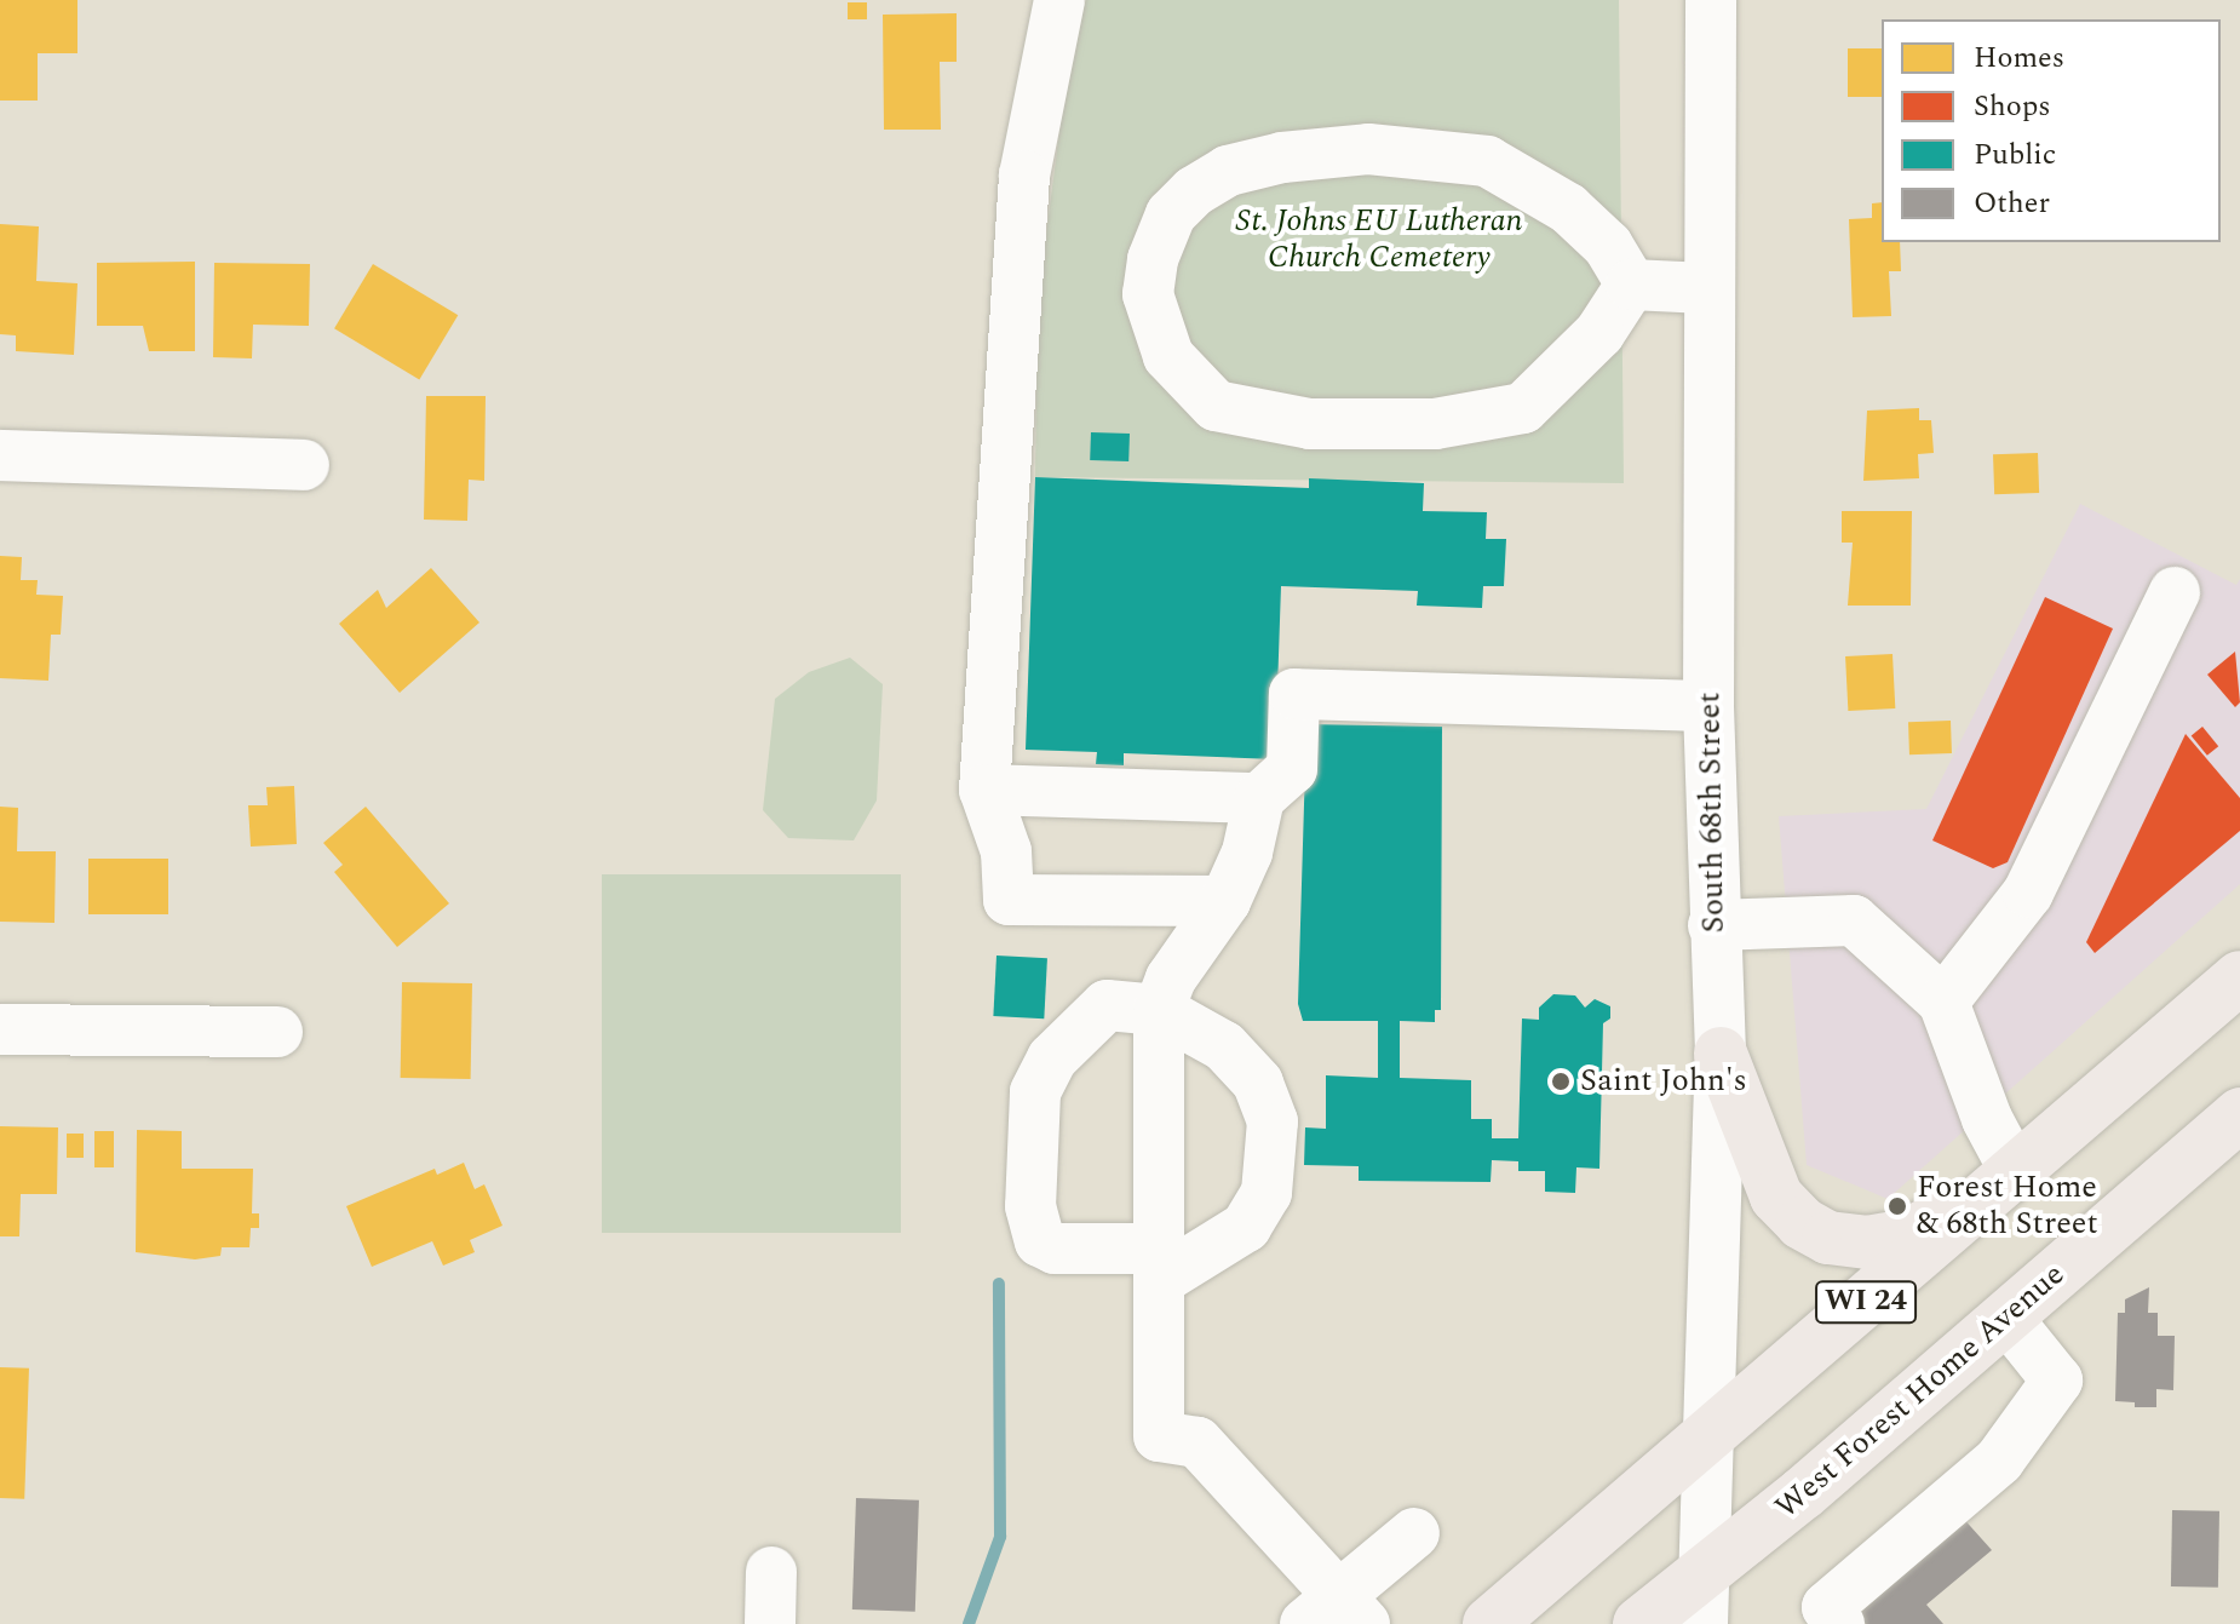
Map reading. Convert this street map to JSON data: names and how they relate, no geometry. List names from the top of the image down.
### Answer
{
  "streets": {
    "main road": ["WI 24", "West Forest Home Avenue"],
    "street": ["South 68th Street"]
  },
  "crossings": [
    ["South 68th Street", "WI 24"],
    ["South 68th Street", "West Forest Home Avenue"]
  ],
  "parks": ["St. Johns EU Lutheran Church Cemetery"],
  "places": ["Saint John's", "Forest Home & 68th Street"],
  "legend": [
    "Homes",
    "Shops",
    "Public",
    "Other"
  ]
}
